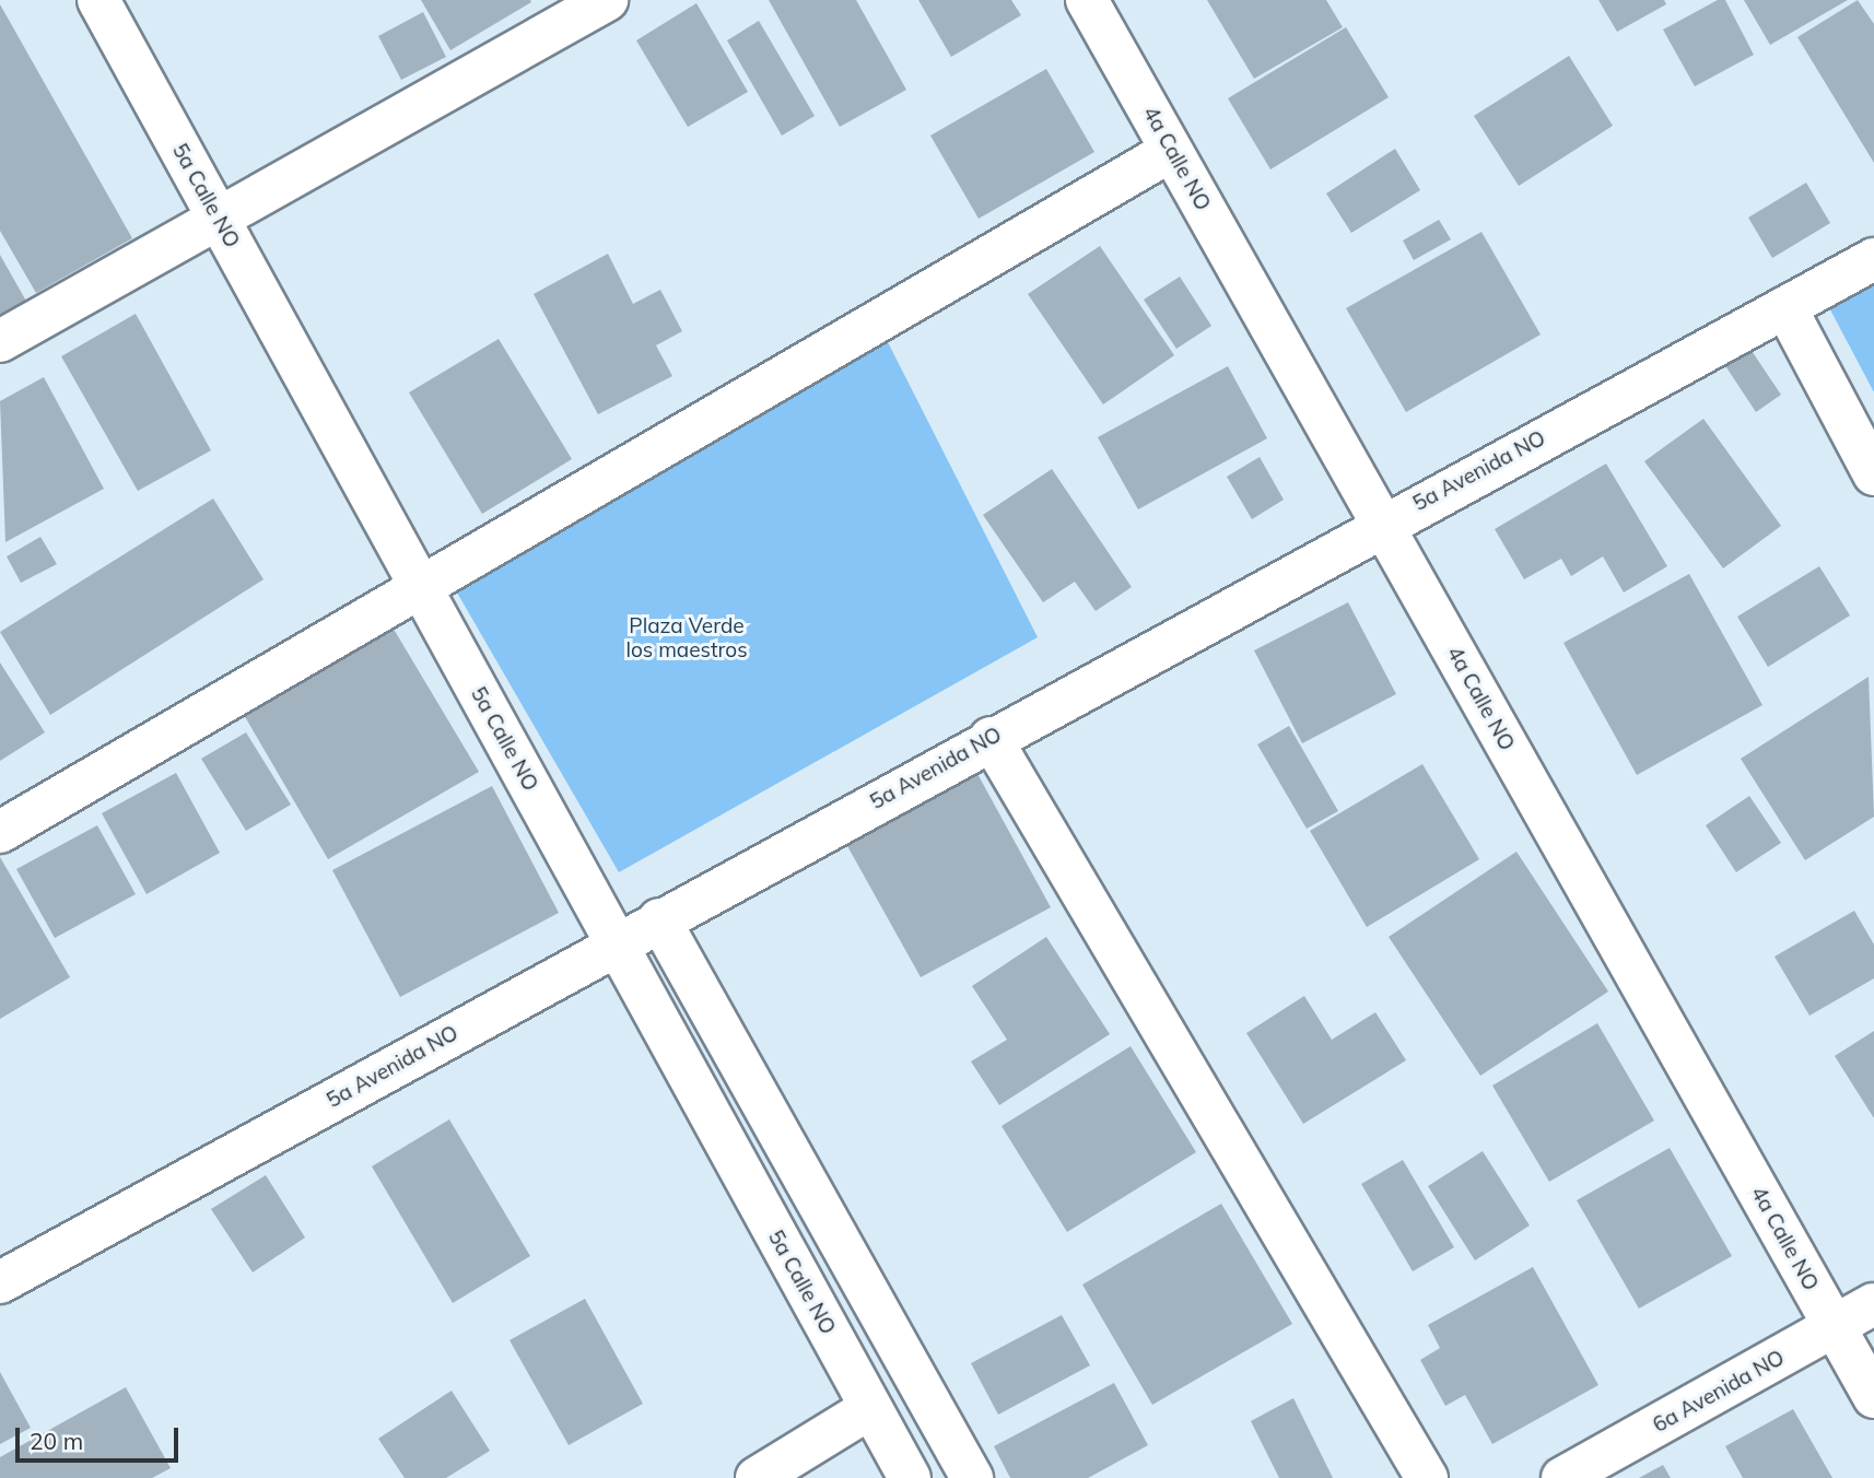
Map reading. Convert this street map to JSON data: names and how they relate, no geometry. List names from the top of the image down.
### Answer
{
  "streets": {
    "street": [
      "4a Calle NO",
      "5a Calle NO",
      "5a Avenida NO",
      "6a Avenida NO"
    ]
  },
  "crossings": [
    ["4a Calle NO", "5a Avenida NO"],
    ["4a Calle NO", "6a Avenida NO"],
    ["5a Calle NO", "5a Avenida NO"]
  ],
  "parks": ["Plaza Verde los maestros"],
  "scale_bar": "20 m"
}
